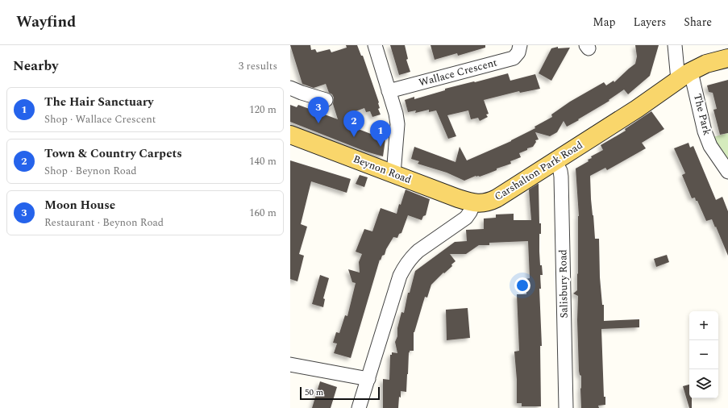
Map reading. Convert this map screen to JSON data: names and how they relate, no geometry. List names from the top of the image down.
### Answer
{
  "streets": {
    "main road": ["Beynon Road", "Carshalton Park Road"],
    "street": ["Wallace Crescent", "The Park", "Salisbury Road"]
  },
  "crossings": [
    ["The Park", "Carshalton Park Road"],
    ["Beynon Road", "Carshalton Park Road"],
    ["Carshalton Park Road", "Salisbury Road"]
  ],
  "scale_bar": "50 m",
  "page": {
    "header": "Wayfind",
    "nav": ["Map", "Layers", "Share"],
    "heading": ["Nearby", "3 results"],
    "list": [
      {
        "mark": "1",
        "name": "The Hair Sanctuary",
        "note": "Shop · Wallace Crescent",
        "value": "120 m"
      },
      {
        "mark": "2",
        "name": "Town & Country Carpets",
        "note": "Shop · Beynon Road",
        "value": "140 m"
      },
      {
        "mark": "3",
        "name": "Moon House",
        "note": "Restaurant · Beynon Road",
        "value": "160 m"
      }
    ],
    "pins": ["3", "2", "1"],
    "map_buttons": ["+", "−"],
    "scale": "50 m"
  }
}
